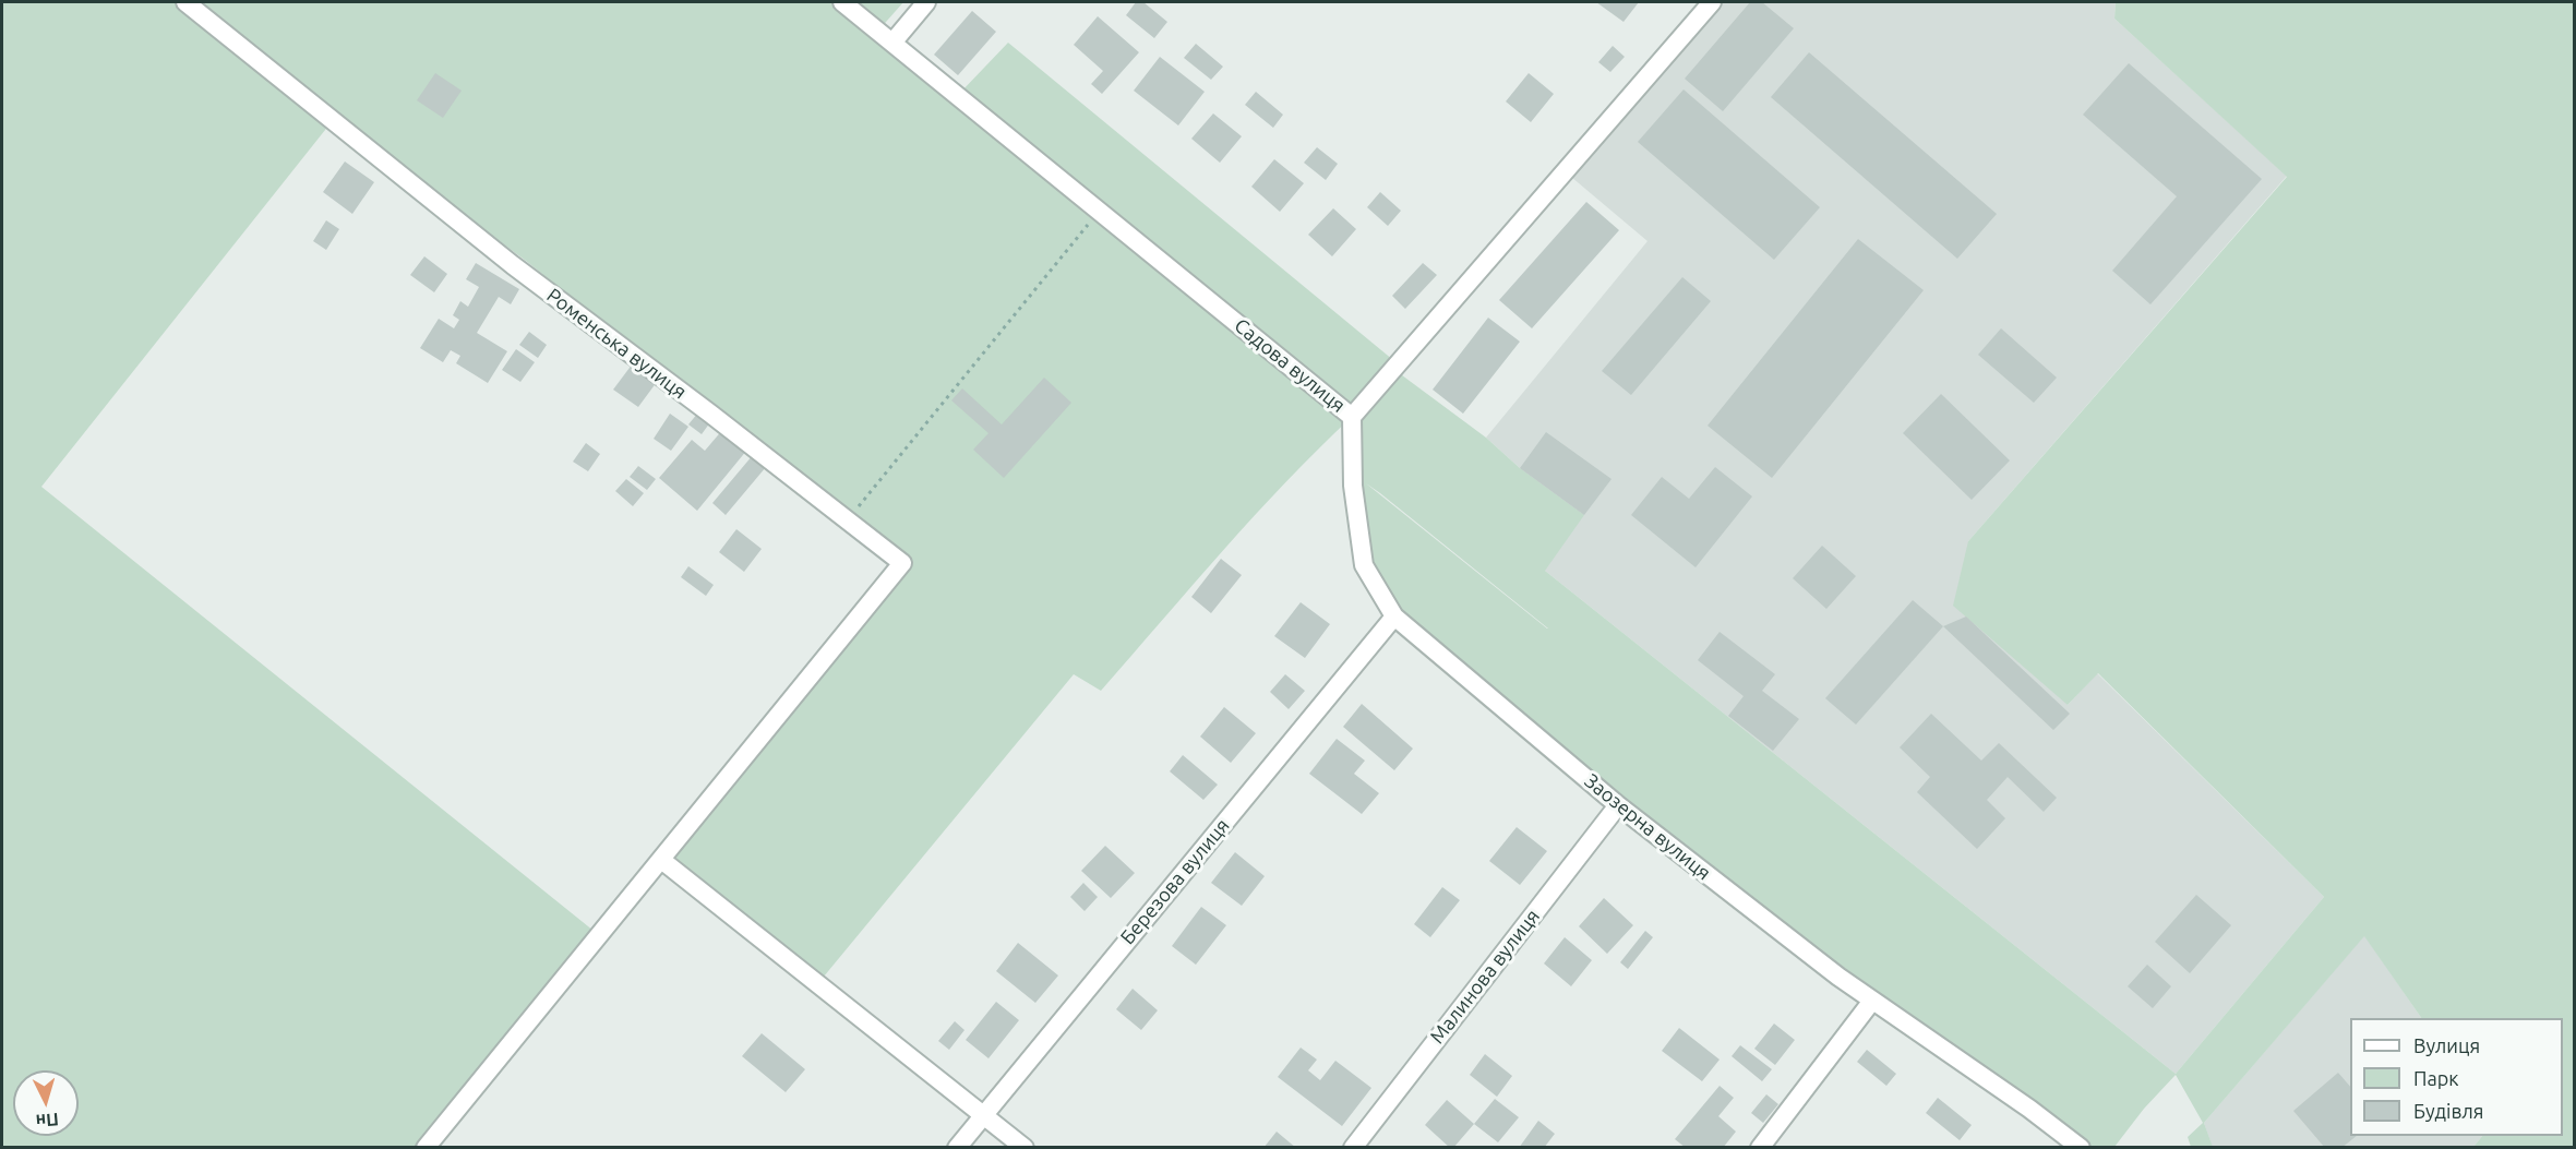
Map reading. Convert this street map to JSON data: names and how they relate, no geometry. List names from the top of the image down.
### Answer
{
  "streets": {
    "street": [
      "Роменська вулиця",
      "Садова вулиця",
      "Заозерна вулиця",
      "Березова вулиця",
      "Малинова вулиця"
    ]
  },
  "crossings": [
    ["Садова вулиця", "Заозерна вулиця"],
    ["Заозерна вулиця", "Березова вулиця"],
    ["Заозерна вулиця", "Малинова вулиця"]
  ],
  "legend": ["Вулиця", "Парк", "Будівля"],
  "north": "bottom"
}
